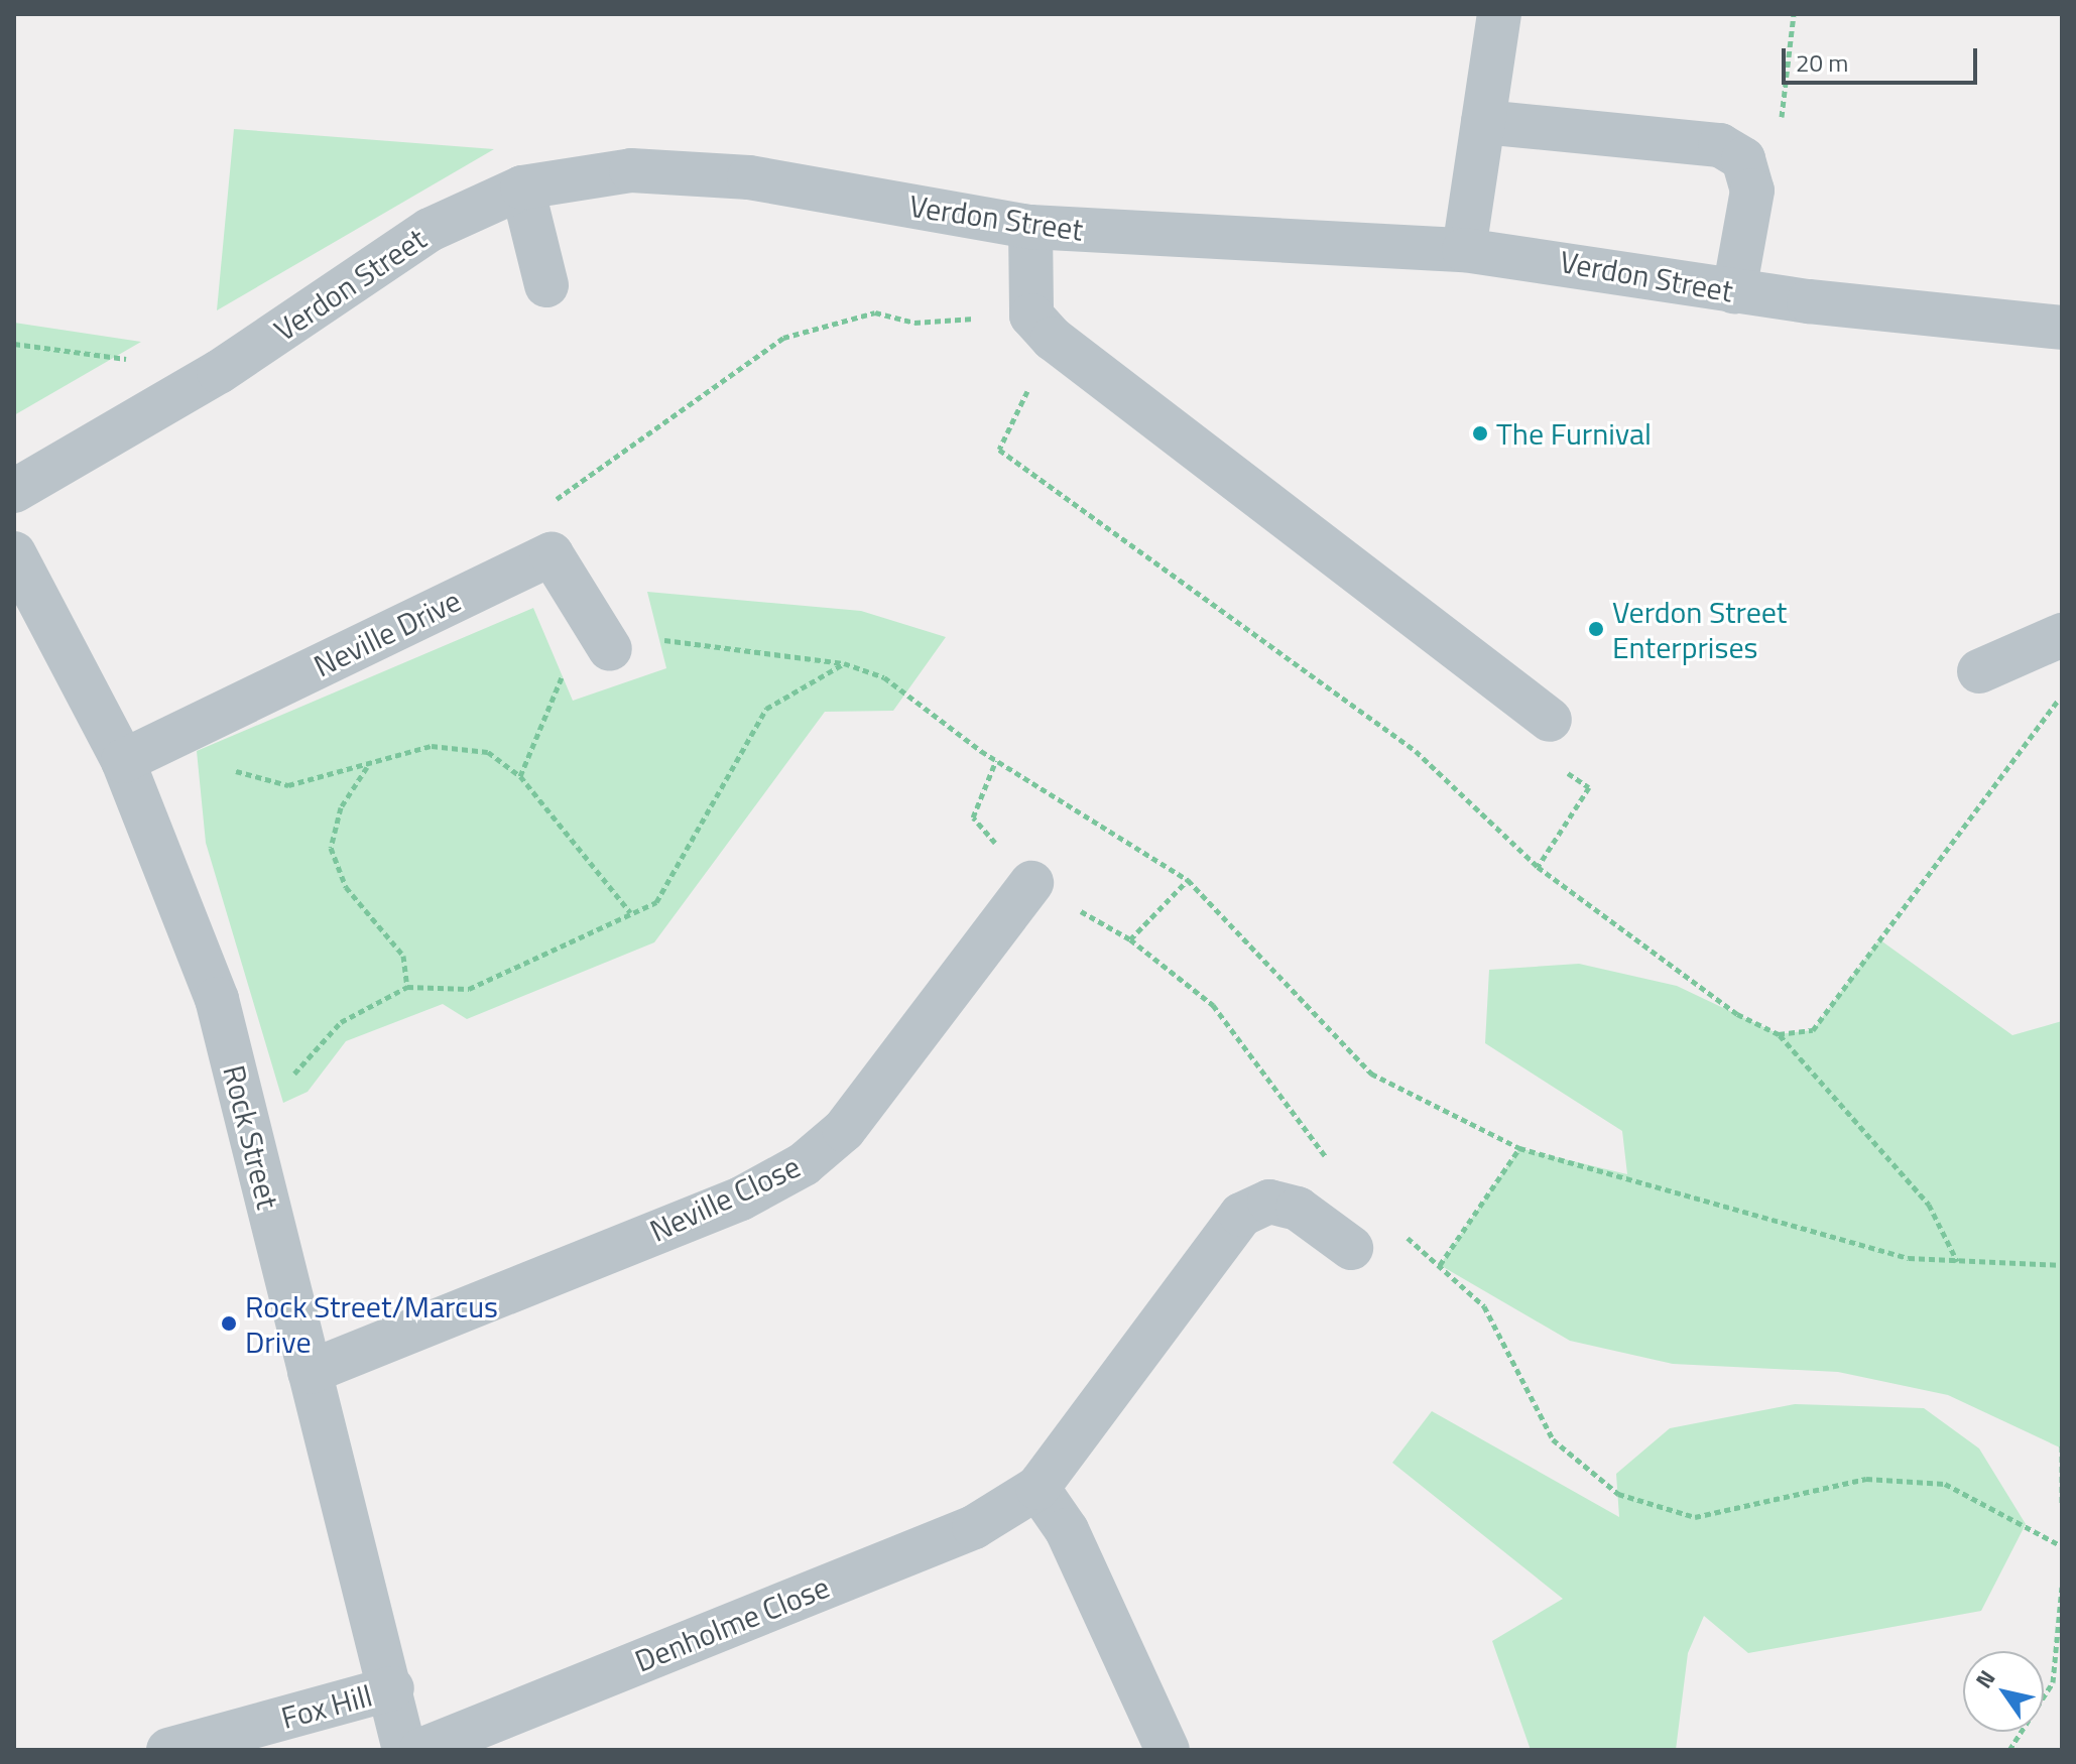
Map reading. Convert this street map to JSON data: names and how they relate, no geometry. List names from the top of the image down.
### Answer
{
  "streets": {
    "street": [
      "Verdon Street",
      "Neville Drive",
      "Rock Street",
      "Neville Close",
      "Denholme Close",
      "Fox Hill"
    ]
  },
  "crossings": [
    ["Neville Drive", "Rock Street"],
    ["Rock Street", "Neville Close"],
    ["Rock Street", "Fox Hill"]
  ],
  "places": ["The Furnival", "Verdon Street Enterprises", "Rock Street/Marcus Drive"],
  "scale_bar": "20 m",
  "north": "top left"
}
